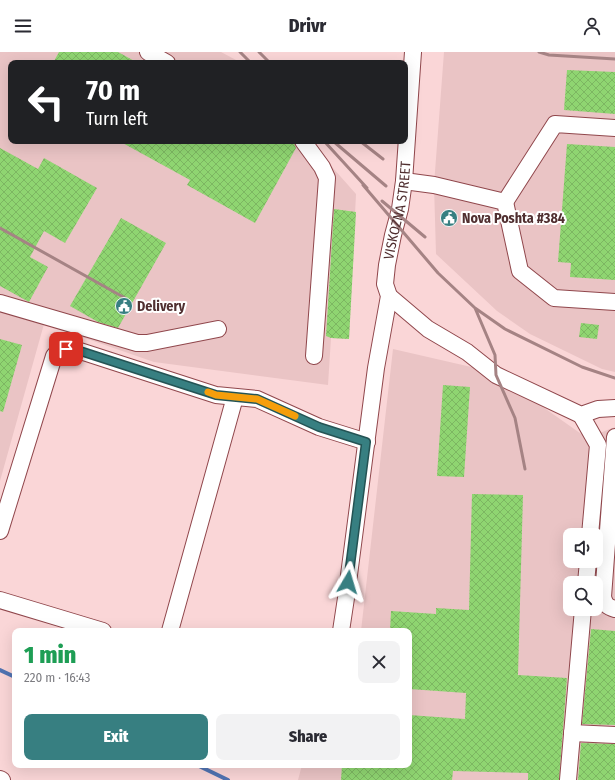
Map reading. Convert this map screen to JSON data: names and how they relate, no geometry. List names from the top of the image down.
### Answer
{
  "streets": {
    "street": ["VISKOZNA STREET"]
  },
  "places": {
    "public building": ["Nova Poshta #384", "Delivery"]
  },
  "page": {
    "header": "Drivr",
    "turn": ["70 m", "Turn left"],
    "heading": ["1 min", "220 m · 16:43"],
    "buttons": ["Exit", "Share"]
  }
}
